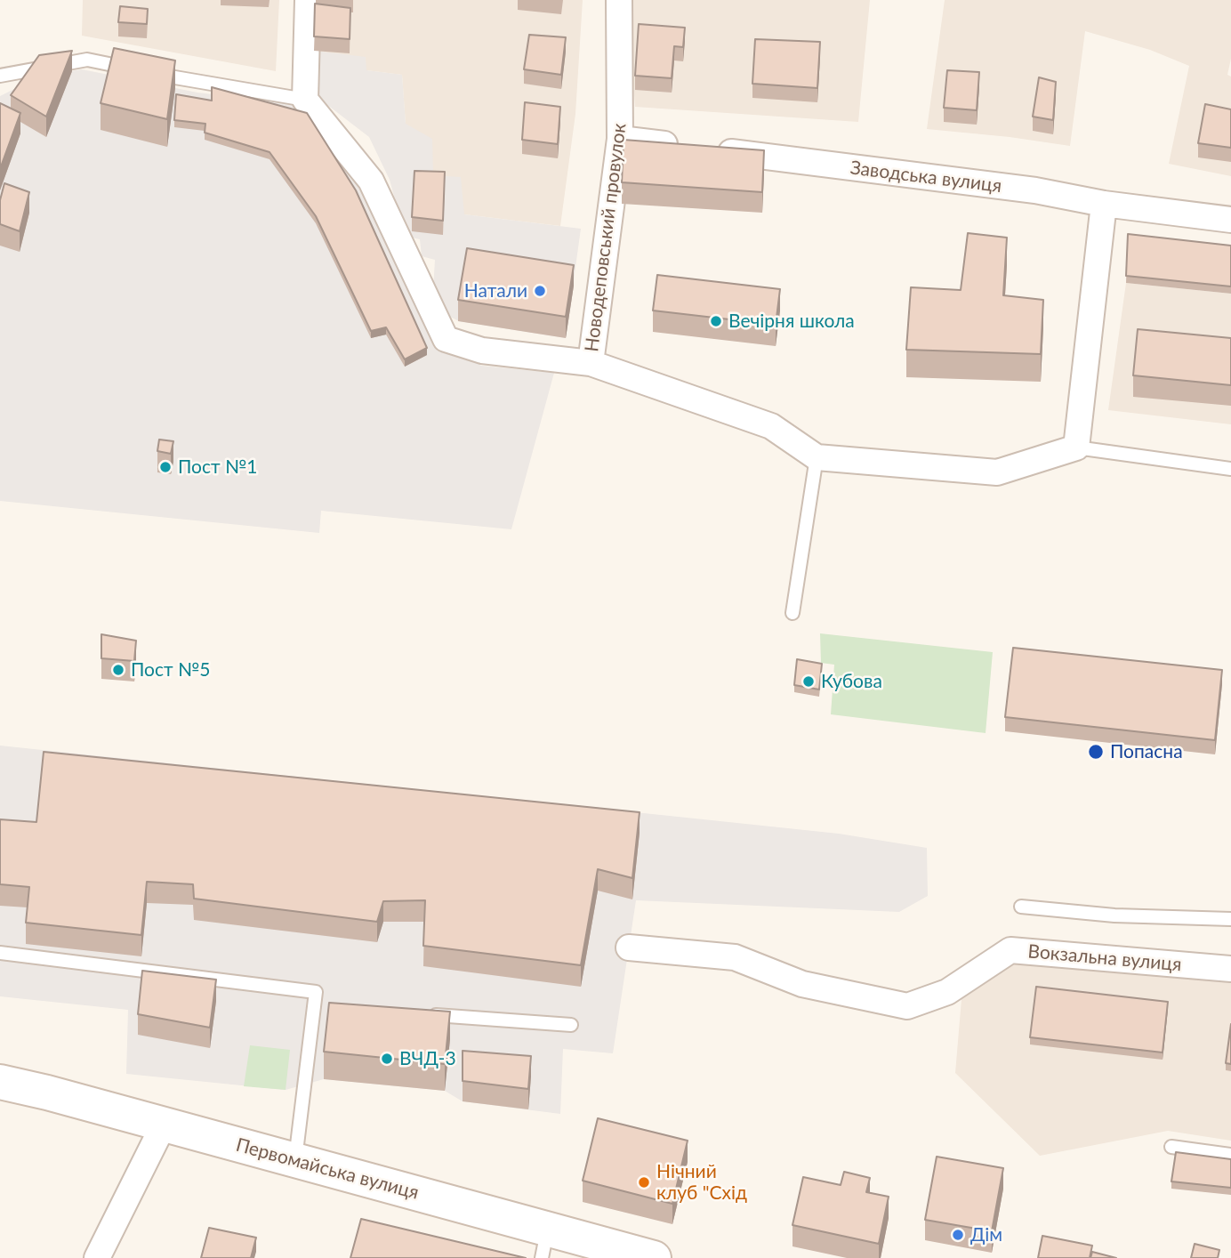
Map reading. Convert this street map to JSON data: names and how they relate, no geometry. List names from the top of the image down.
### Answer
{
  "streets": {
    "street": [
      "Заводська вулиця",
      "Новодеповський провулок",
      "Вокзальна вулиця",
      "Первомайська вулиця"
    ]
  },
  "crossings": [
    ["Заводська вулиця", "Новодеповський провулок"]
  ],
  "places": [
    "Натали",
    "Вечірня школа",
    "Пост №1",
    "Пост №5",
    "Кубова",
    "Попасна",
    "ВЧД-3",
    "Нічний клуб \"Схід",
    "Дім"
  ]
}
